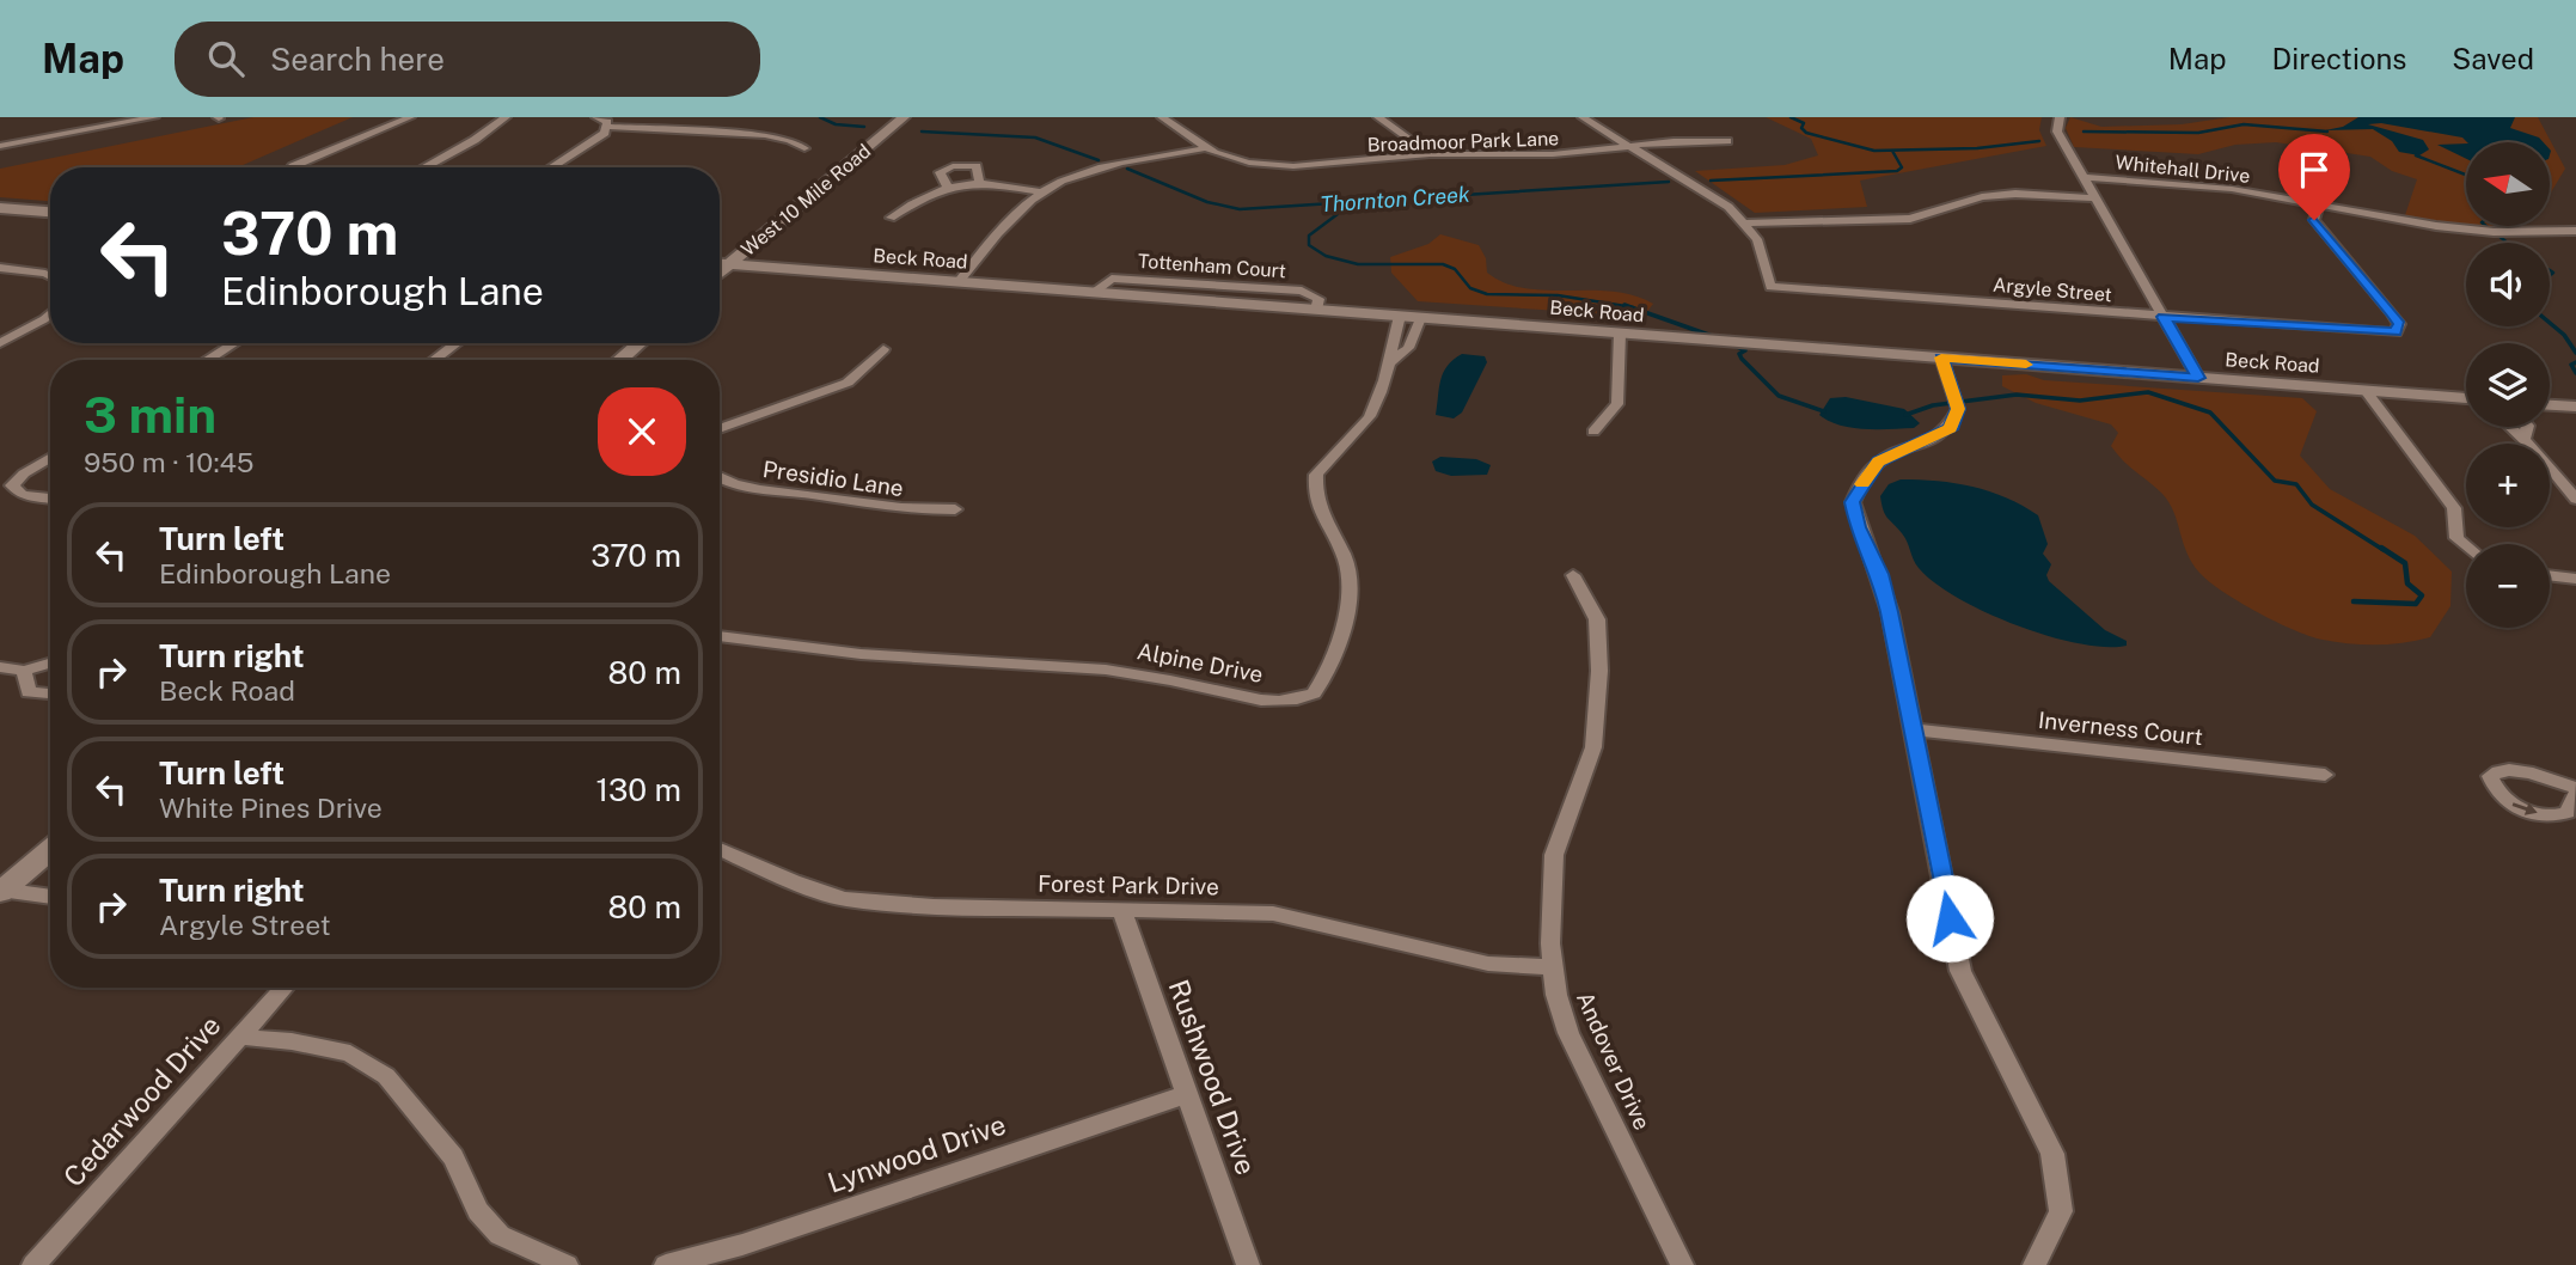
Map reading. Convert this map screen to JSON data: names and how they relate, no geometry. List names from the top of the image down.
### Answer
{
  "streets": {
    "main road": ["West 10 Mile Road", "Beck Road"],
    "street": [
      "Broadmoor Park Lane",
      "Whitehall Drive",
      "Argyle Street",
      "Presidio Lane",
      "Alpine Drive",
      "Inverness Court",
      "Forest Park Drive",
      "Andover Drive",
      "Rushwood Drive",
      "Cedarwood Drive",
      "Lynwood Drive"
    ]
  },
  "crossings": [
    ["Broadmoor Park Lane", "Argyle Street"],
    ["Whitehall Drive", "Argyle Street"],
    ["West 10 Mile Road", "Beck Road"],
    ["Beck Road", "Alpine Drive"],
    ["Forest Park Drive", "Andover Drive"],
    ["Forest Park Drive", "Rushwood Drive"],
    ["Rushwood Drive", "Lynwood Drive"]
  ],
  "water": ["Thornton Creek"],
  "north": "left",
  "page": {
    "header": "Map",
    "search": "Search here",
    "nav": ["Map", "Directions", "Saved"],
    "map_buttons": ["+", "−"],
    "turn": ["370 m", "Edinborough Lane"],
    "heading": ["3 min", "950 m · 10:45"],
    "list": [
      {
        "name": "Turn left",
        "note": "Edinborough Lane",
        "value": "370 m"
      },
      {
        "name": "Turn right",
        "note": "Beck Road",
        "value": "80 m"
      },
      {
        "name": "Turn left",
        "note": "White Pines Drive",
        "value": "130 m"
      },
      {
        "name": "Turn right",
        "note": "Argyle Street",
        "value": "80 m"
      }
    ]
  }
}
